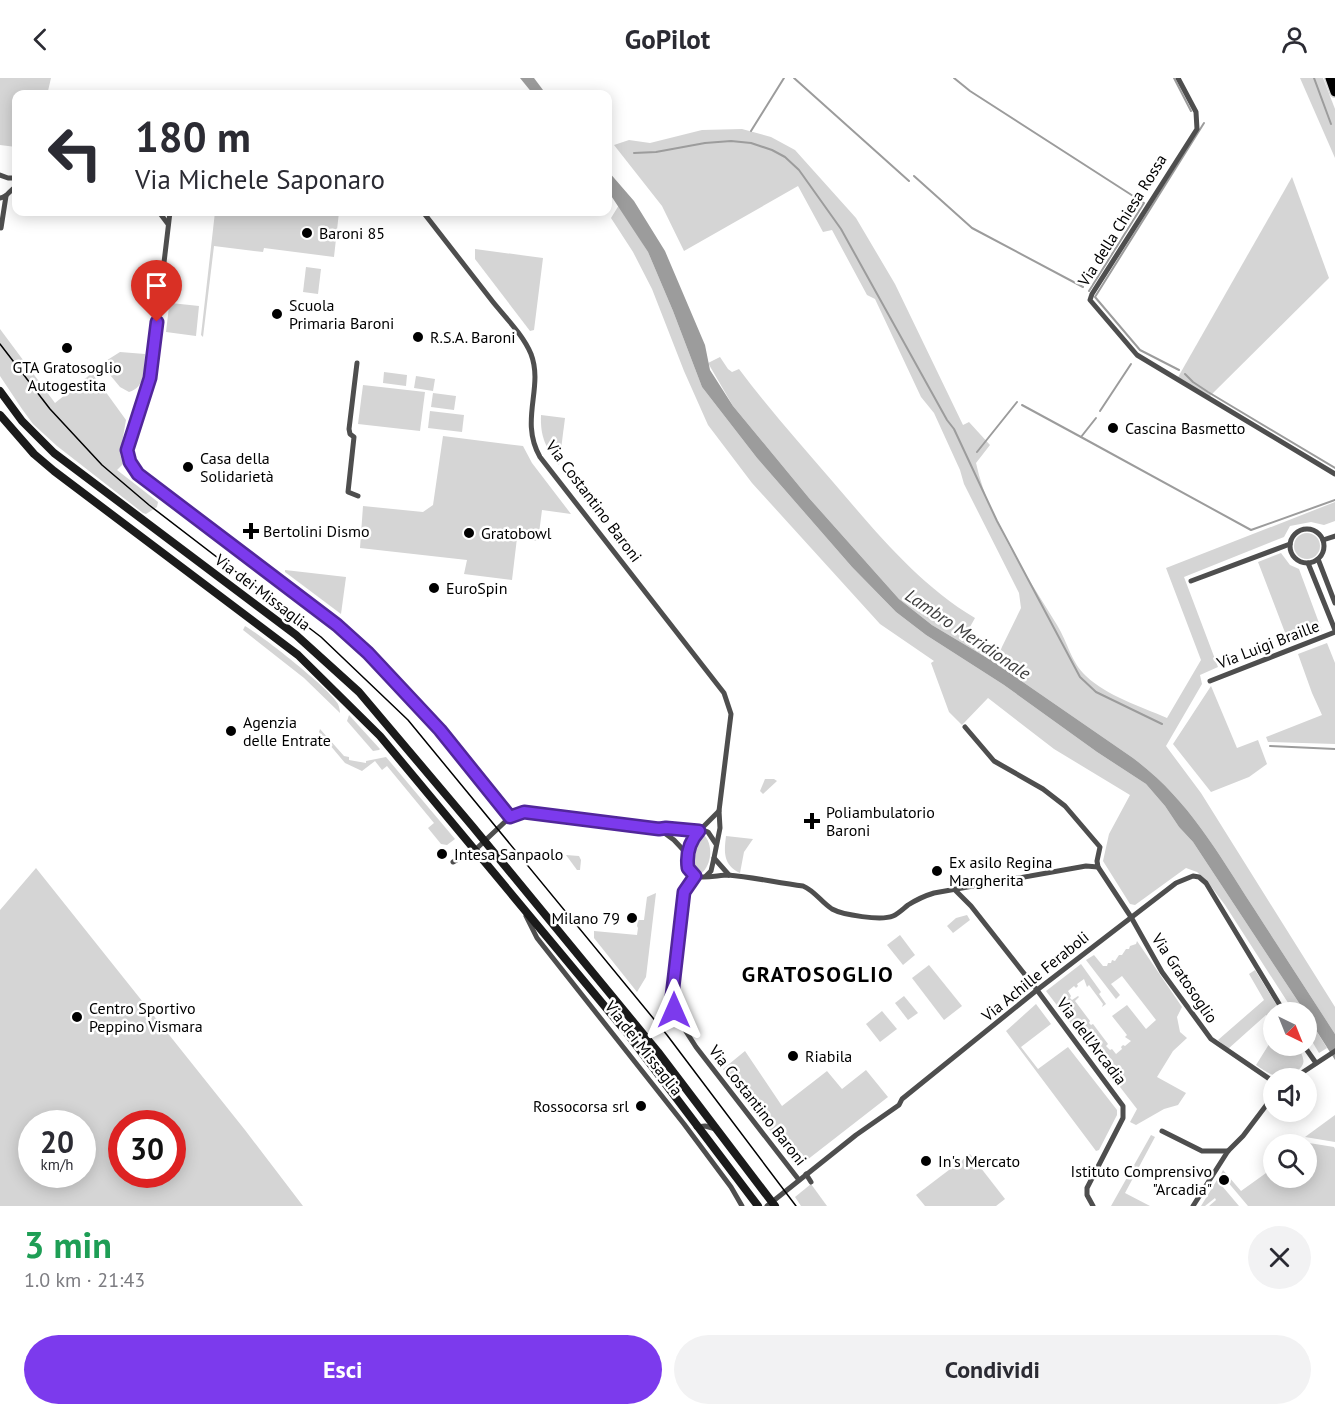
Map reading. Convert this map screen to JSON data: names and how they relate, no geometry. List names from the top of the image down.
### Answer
{
  "streets": {
    "main road": ["Via dei Missaglia"],
    "street": [
      "Via della Chiesa Rossa",
      "Via Costantino Baroni",
      "Via Luigi Braille",
      "Via Achille Feraboli",
      "Via Gratosoglio",
      "Via dell'Arcadia"
    ]
  },
  "crossings": [
    ["Via Costantino Baroni", "Via Achille Feraboli"],
    ["Via dei Missaglia", "Via Achille Feraboli"],
    ["Via Achille Feraboli", "Via Gratosoglio"],
    ["Via Achille Feraboli", "Via dell'Arcadia"]
  ],
  "districts": ["GRATOSOGLIO"],
  "water": ["Lambro Meridionale"],
  "places": {
    "other": [
      "Baroni 85",
      "Scuola Primaria Baroni",
      "R.S.A. Baroni",
      "GTA Gratosoglio Autogestita",
      "Cascina Basmetto",
      "Casa della Solidarietà",
      "Gratobowl",
      "EuroSpin",
      "Agenzia delle Entrate",
      "Intesa Sanpaolo",
      "Ex asilo Regina Margherita",
      "Milano 79",
      "Centro Sportivo Peppino Vismara",
      "Riabila",
      "Rossocorsa srl",
      "In's Mercato",
      "Istituto Comprensivo \"Arcadia\""
    ],
    "health": ["Bertolini Dismo", "Poliambulatorio Baroni"]
  },
  "north": "bottom right",
  "page": {
    "header": "GoPilot",
    "turn": ["180 m", "Via Michele Saponaro"],
    "speed": "20 km/h",
    "limit": "30",
    "heading": ["3 min", "1.0 km · 21:43"],
    "buttons": ["Esci", "Condividi"]
  }
}
